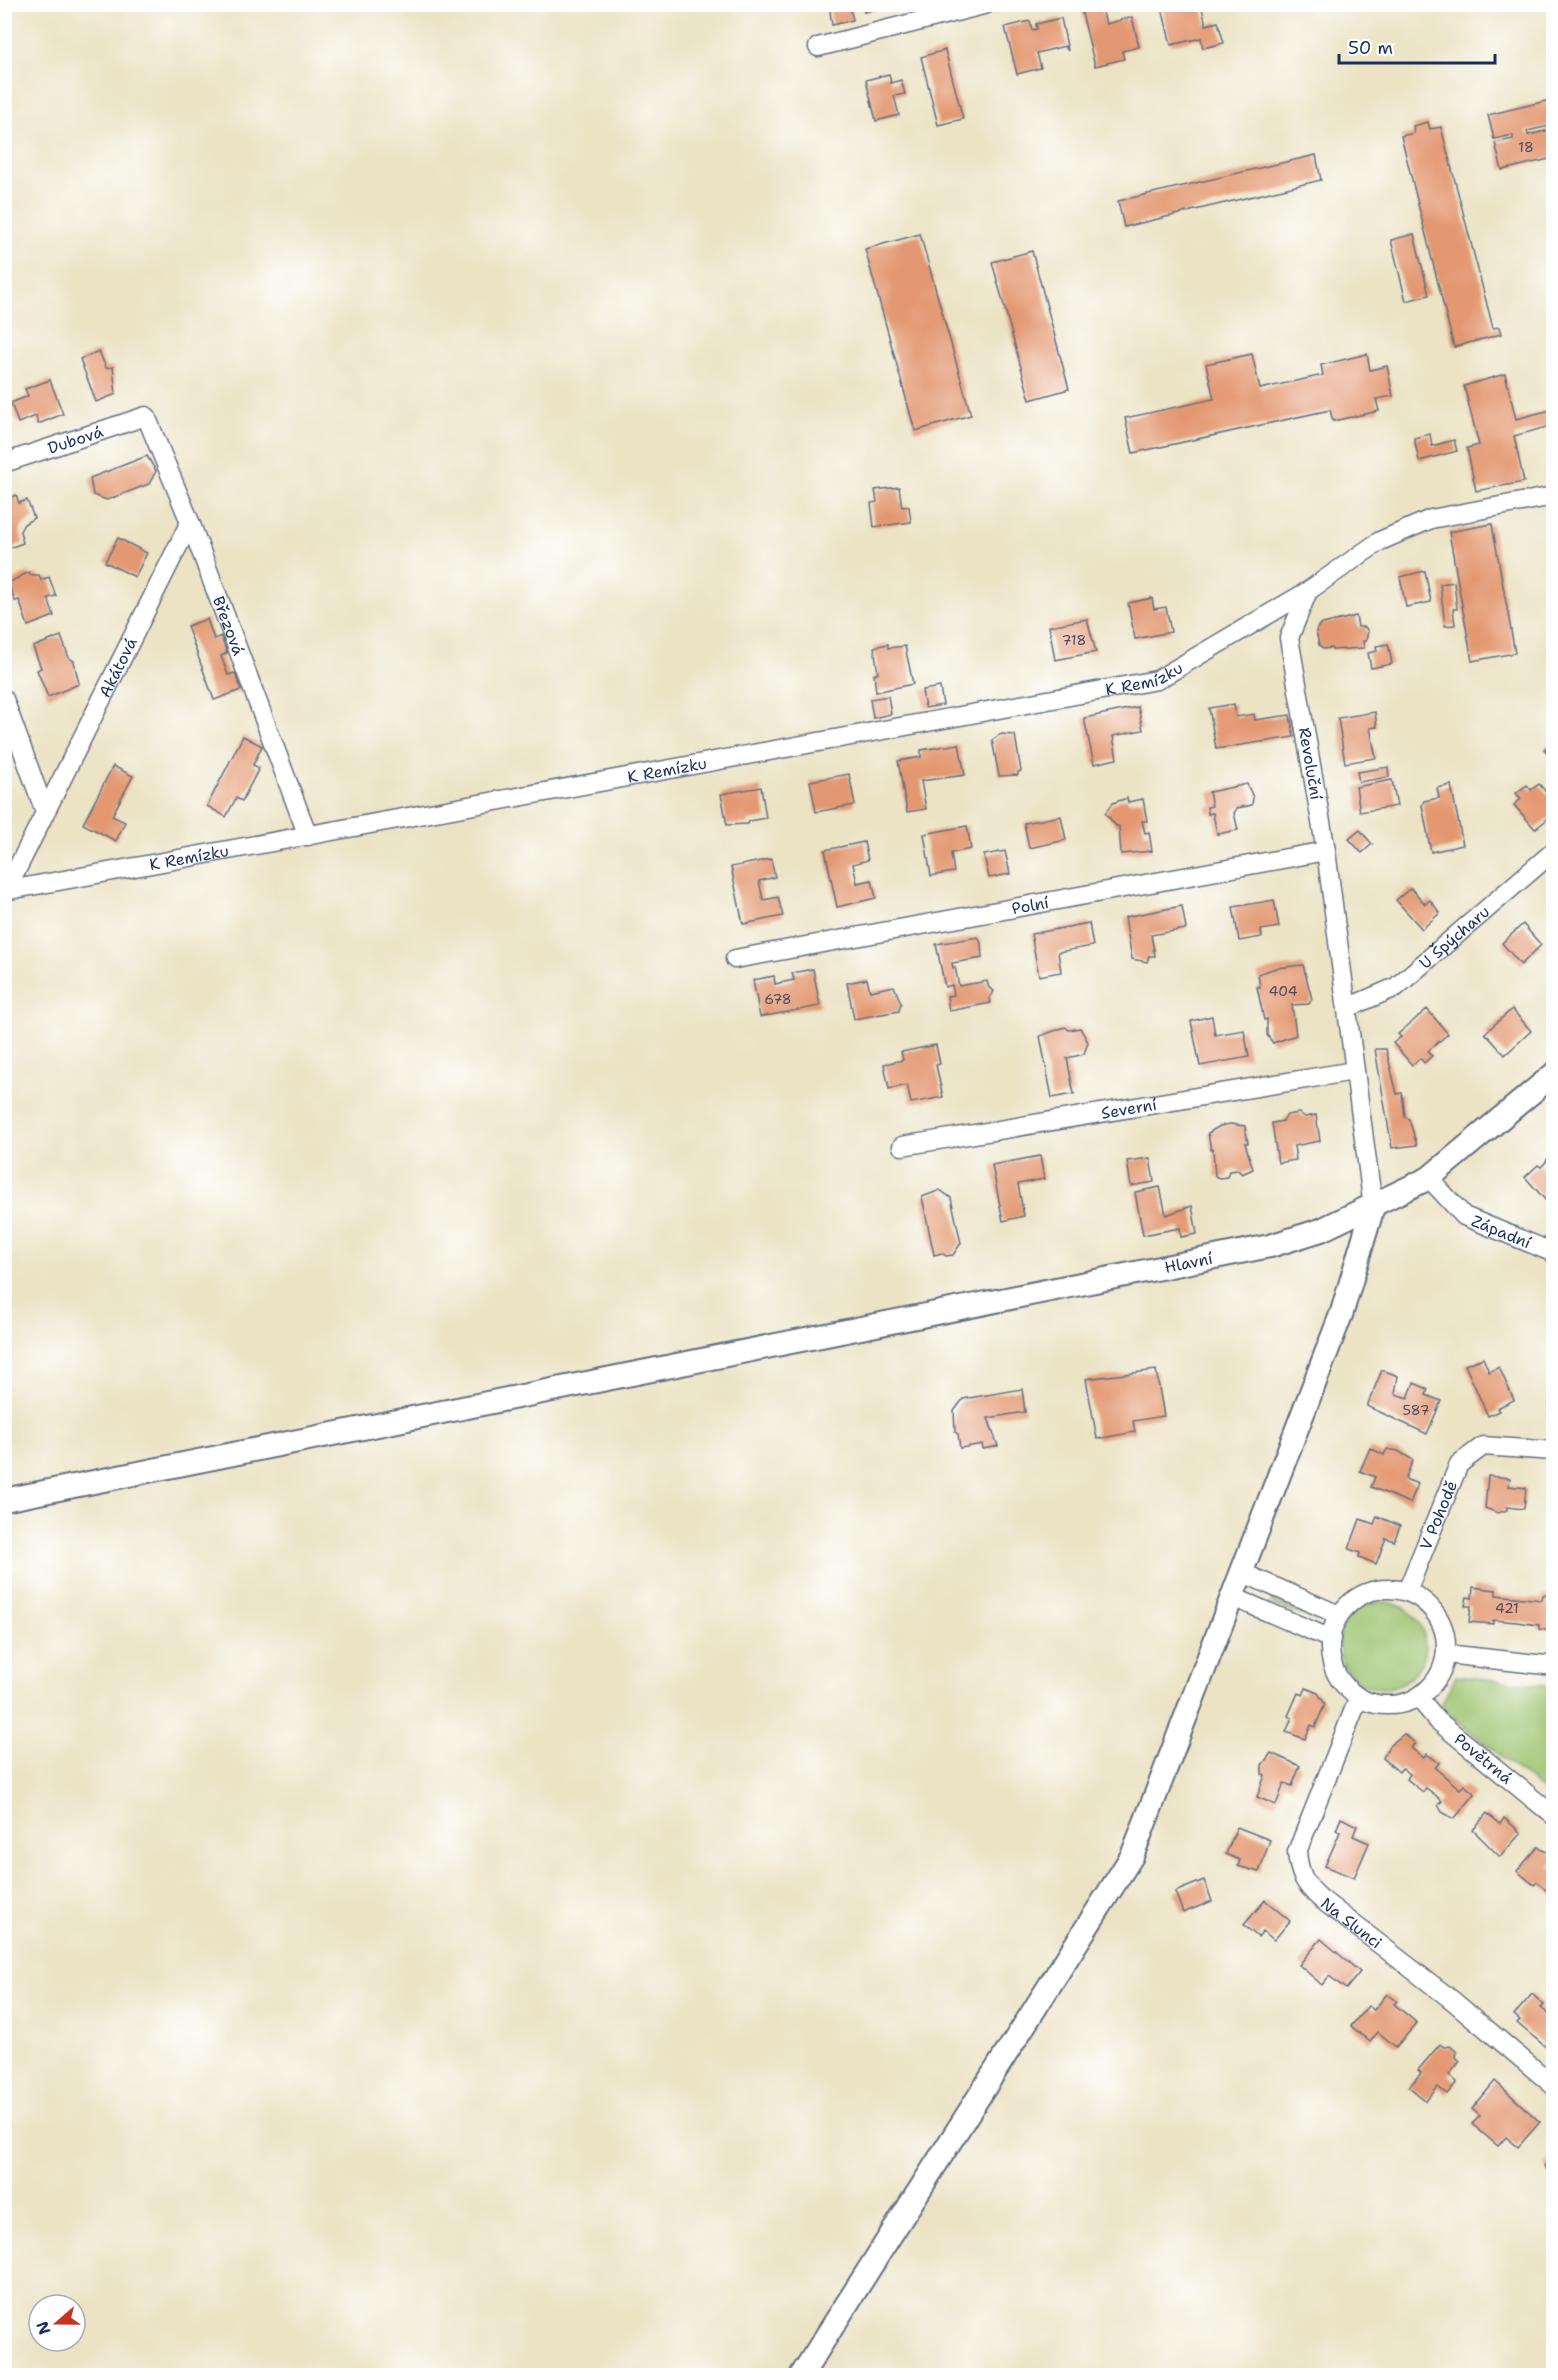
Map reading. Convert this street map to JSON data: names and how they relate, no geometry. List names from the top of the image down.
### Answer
{
  "streets": {
    "street": [
      "Dubová",
      "Březová",
      "Akátová",
      "K Remízku",
      "Revoluční",
      "Polní",
      "U Špýcharu",
      "Severní",
      "Západní",
      "Hlavní",
      "V Pohodě",
      "Povětrná",
      "Na Slunci"
    ]
  },
  "crossings": [
    ["Dubová", "Březová"],
    ["Březová", "Akátová"],
    ["Březová", "K Remízku"],
    ["K Remízku", "Revoluční"],
    ["Revoluční", "Polní"],
    ["Revoluční", "U Špýcharu"],
    ["Revoluční", "Severní"],
    ["Revoluční", "Hlavní"],
    ["Západní", "Hlavní"],
    ["V Pohodě", "Povětrná"],
    ["V Pohodě", "Na Slunci"],
    ["Povětrná", "Na Slunci"]
  ],
  "house_numbers": [
    "18",
    "718",
    "404",
    "678",
    "587",
    "421"
  ],
  "scale_bar": "50 m",
  "north": "left"
}
